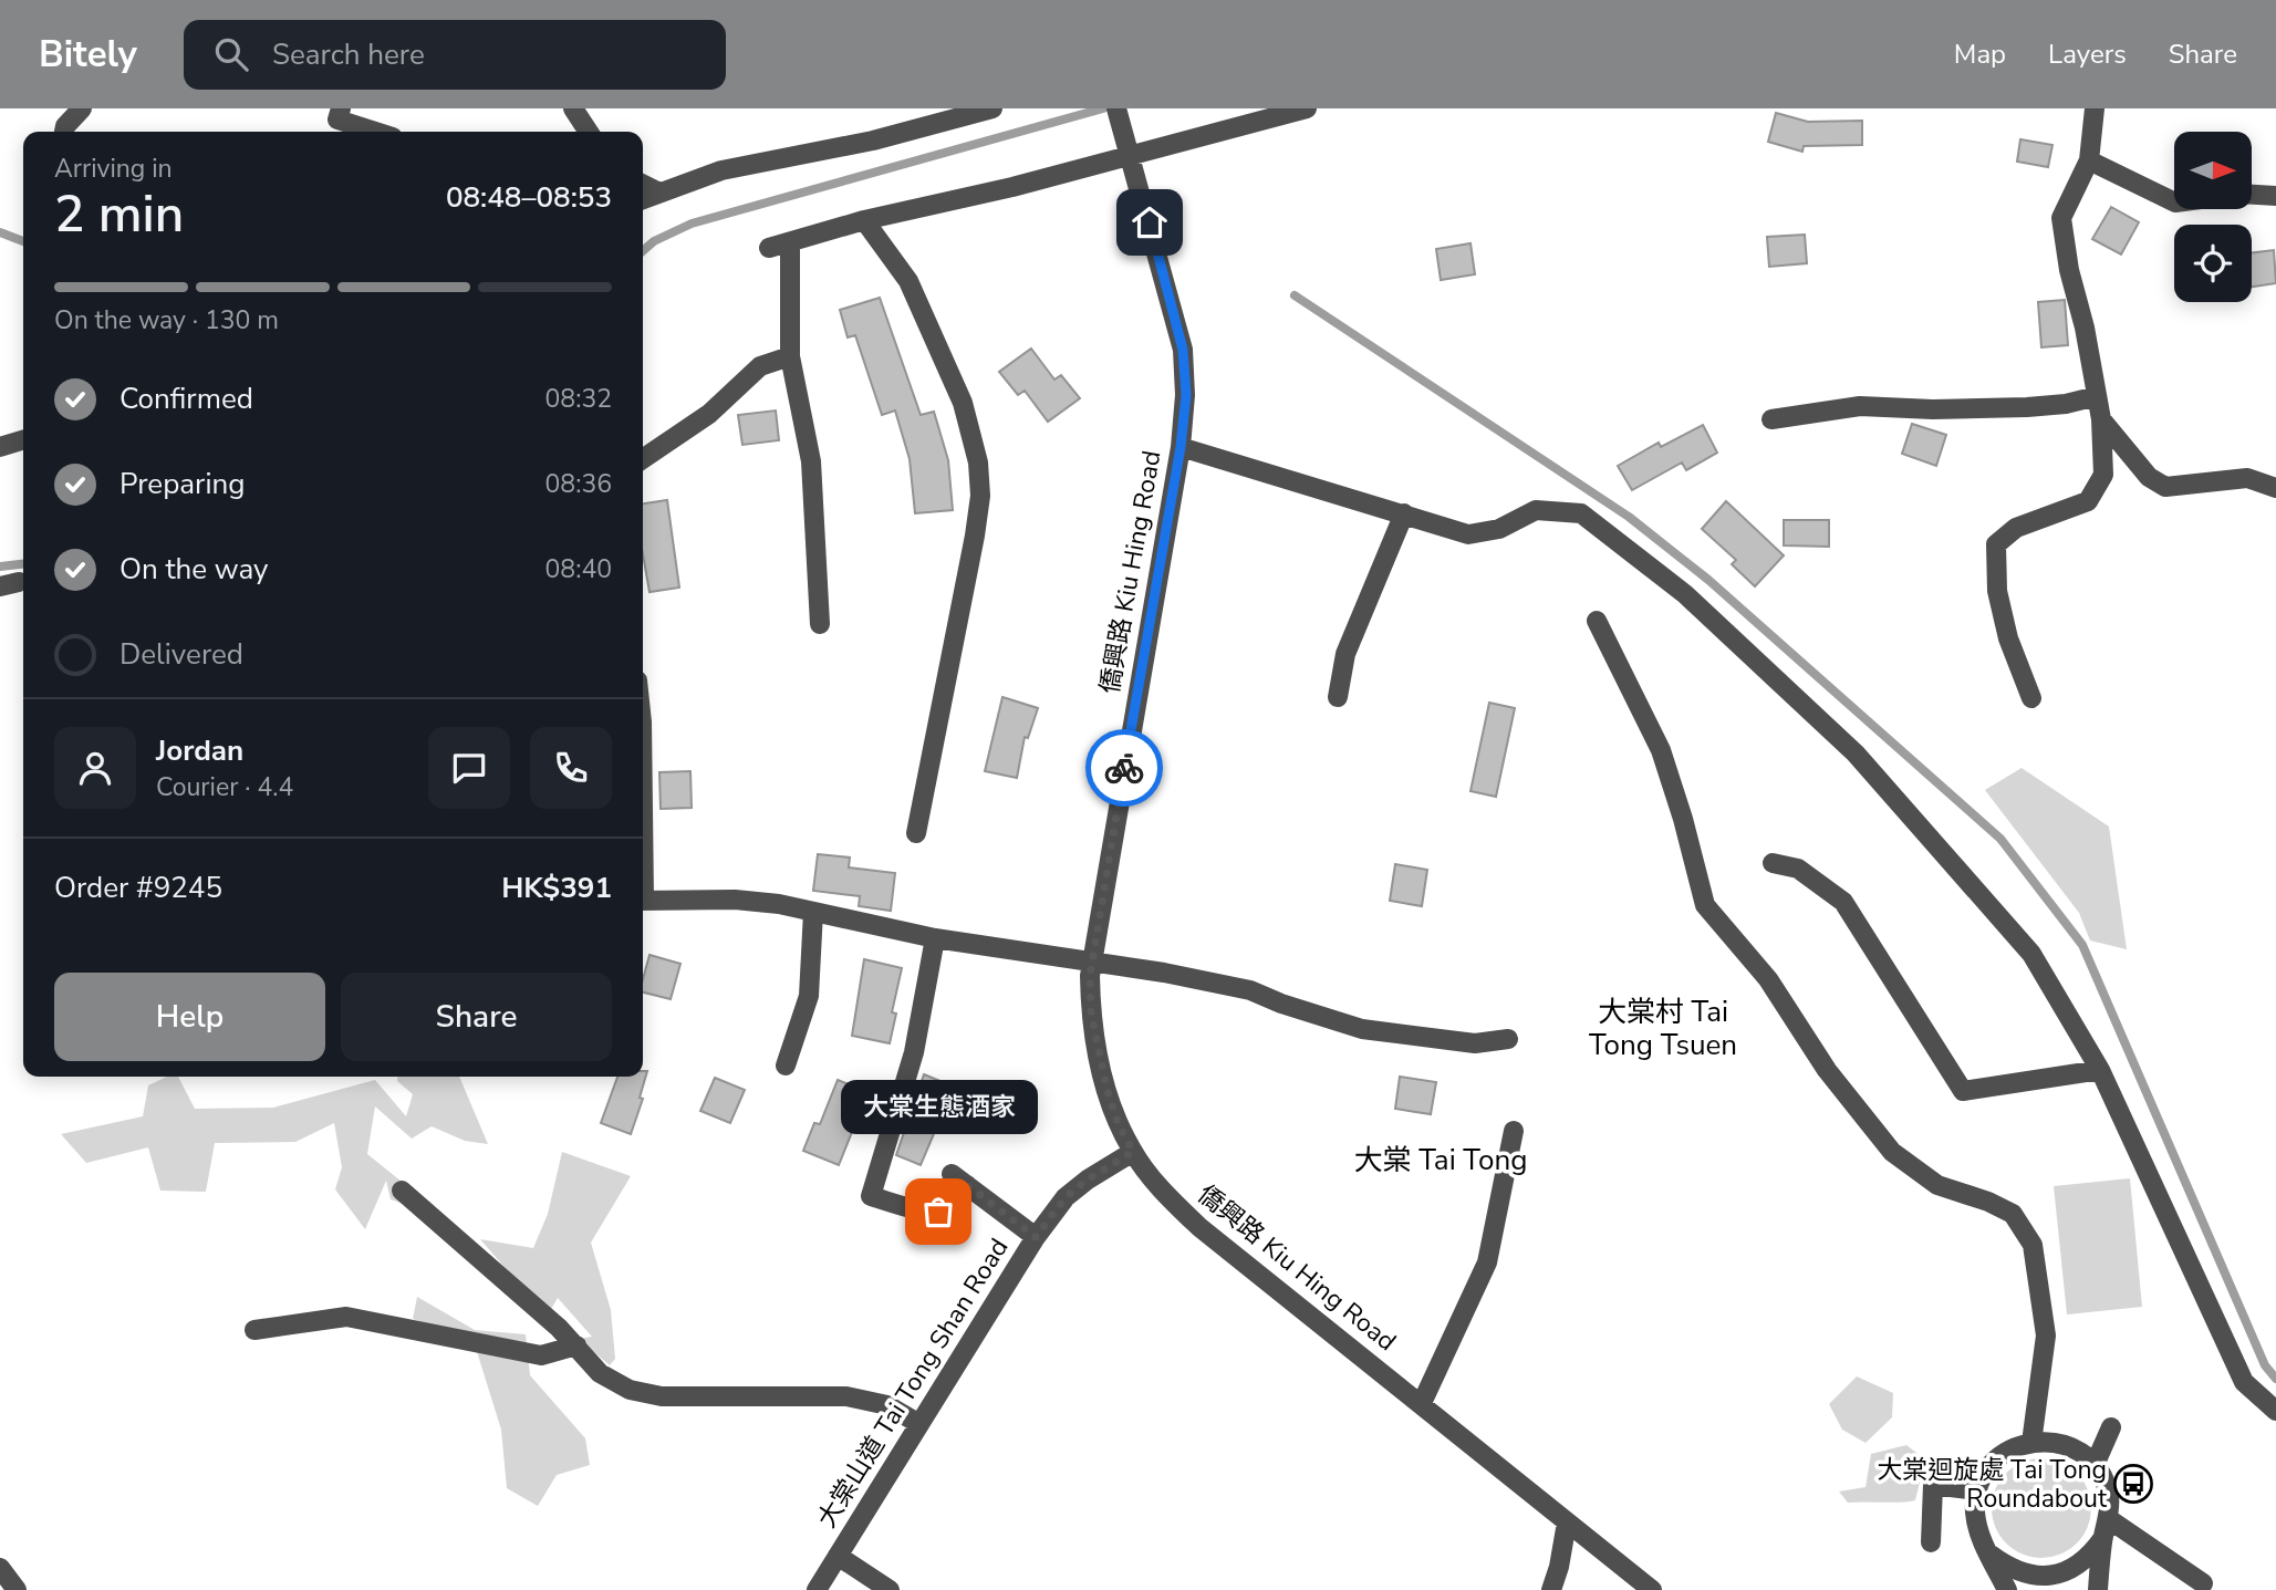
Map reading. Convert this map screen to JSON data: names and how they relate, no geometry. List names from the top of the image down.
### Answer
{
  "streets": {
    "street": ["僑興路 Kiu Hing Road", "大棠山道 Tai Tong Shan Road"]
  },
  "crossings": [
    ["僑興路 Kiu Hing Road", "大棠山道 Tai Tong Shan Road"]
  ],
  "districts": ["大棠村 Tai Tong Tsuen", "大棠 Tai Tong"],
  "places": {
    "other": ["大棠生態酒家"],
    "bus stop": ["大棠迴旋處 Tai Tong Roundabout"]
  },
  "north": "right",
  "page": {
    "header": "Bitely",
    "search": "Search here",
    "nav": ["Map", "Layers", "Share"],
    "heading": ["2 min", "Arriving in", "08:48–08:53"],
    "panel": [
      "Jordan",
      "Courier · 4.4",
      "Order #9245",
      "HK$391"
    ],
    "bar": "On the way · 130 m",
    "list": [
      ["Confirmed", "08:32"],
      ["Preparing", "08:36"],
      ["On the way", "08:40"],
      "Delivered"
    ],
    "buttons": ["Help", "Share"],
    "bubble": "大棠生態酒家"
  }
}
